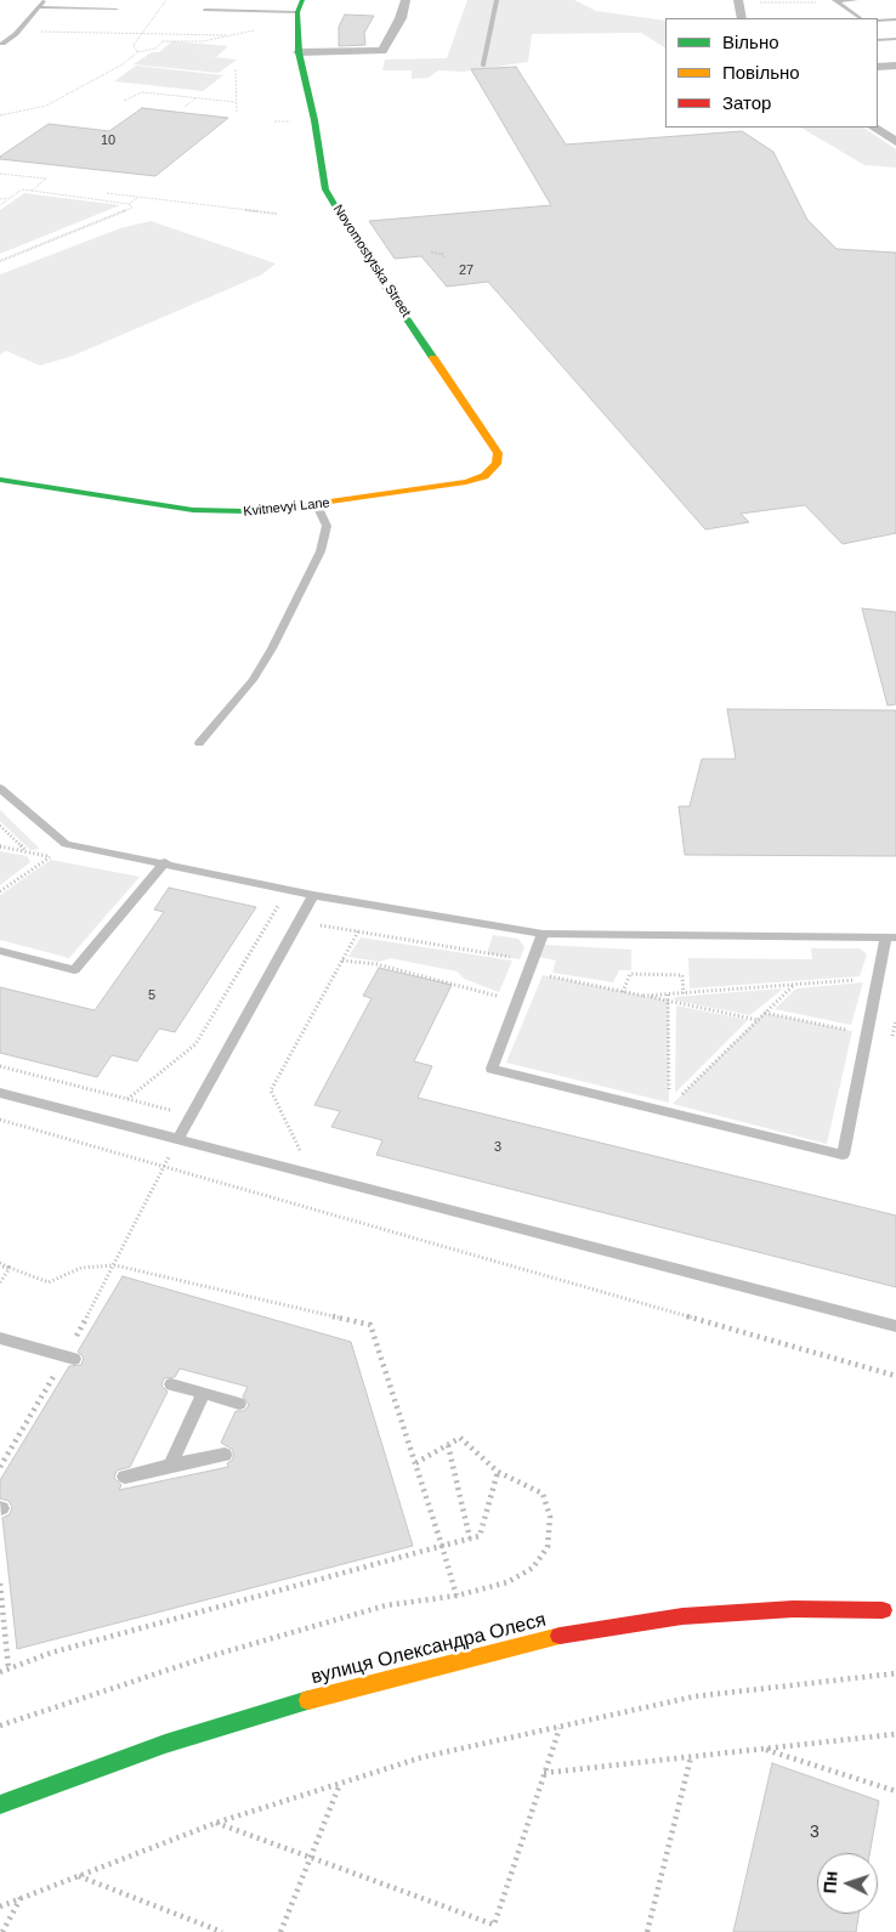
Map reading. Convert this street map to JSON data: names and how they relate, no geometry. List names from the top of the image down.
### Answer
{
  "streets": {
    "street": ["Novomostytska Street", "Kvitnevyi Lane", "вулиця Олександра Олеся"]
  },
  "crossings": [
    ["Novomostytska Street", "Kvitnevyi Lane"]
  ],
  "house_numbers": [
    "10",
    "27",
    "5",
    "3",
    "3"
  ],
  "legend": ["Вільно", "Повільно", "Затор"],
  "north": "left"
}
